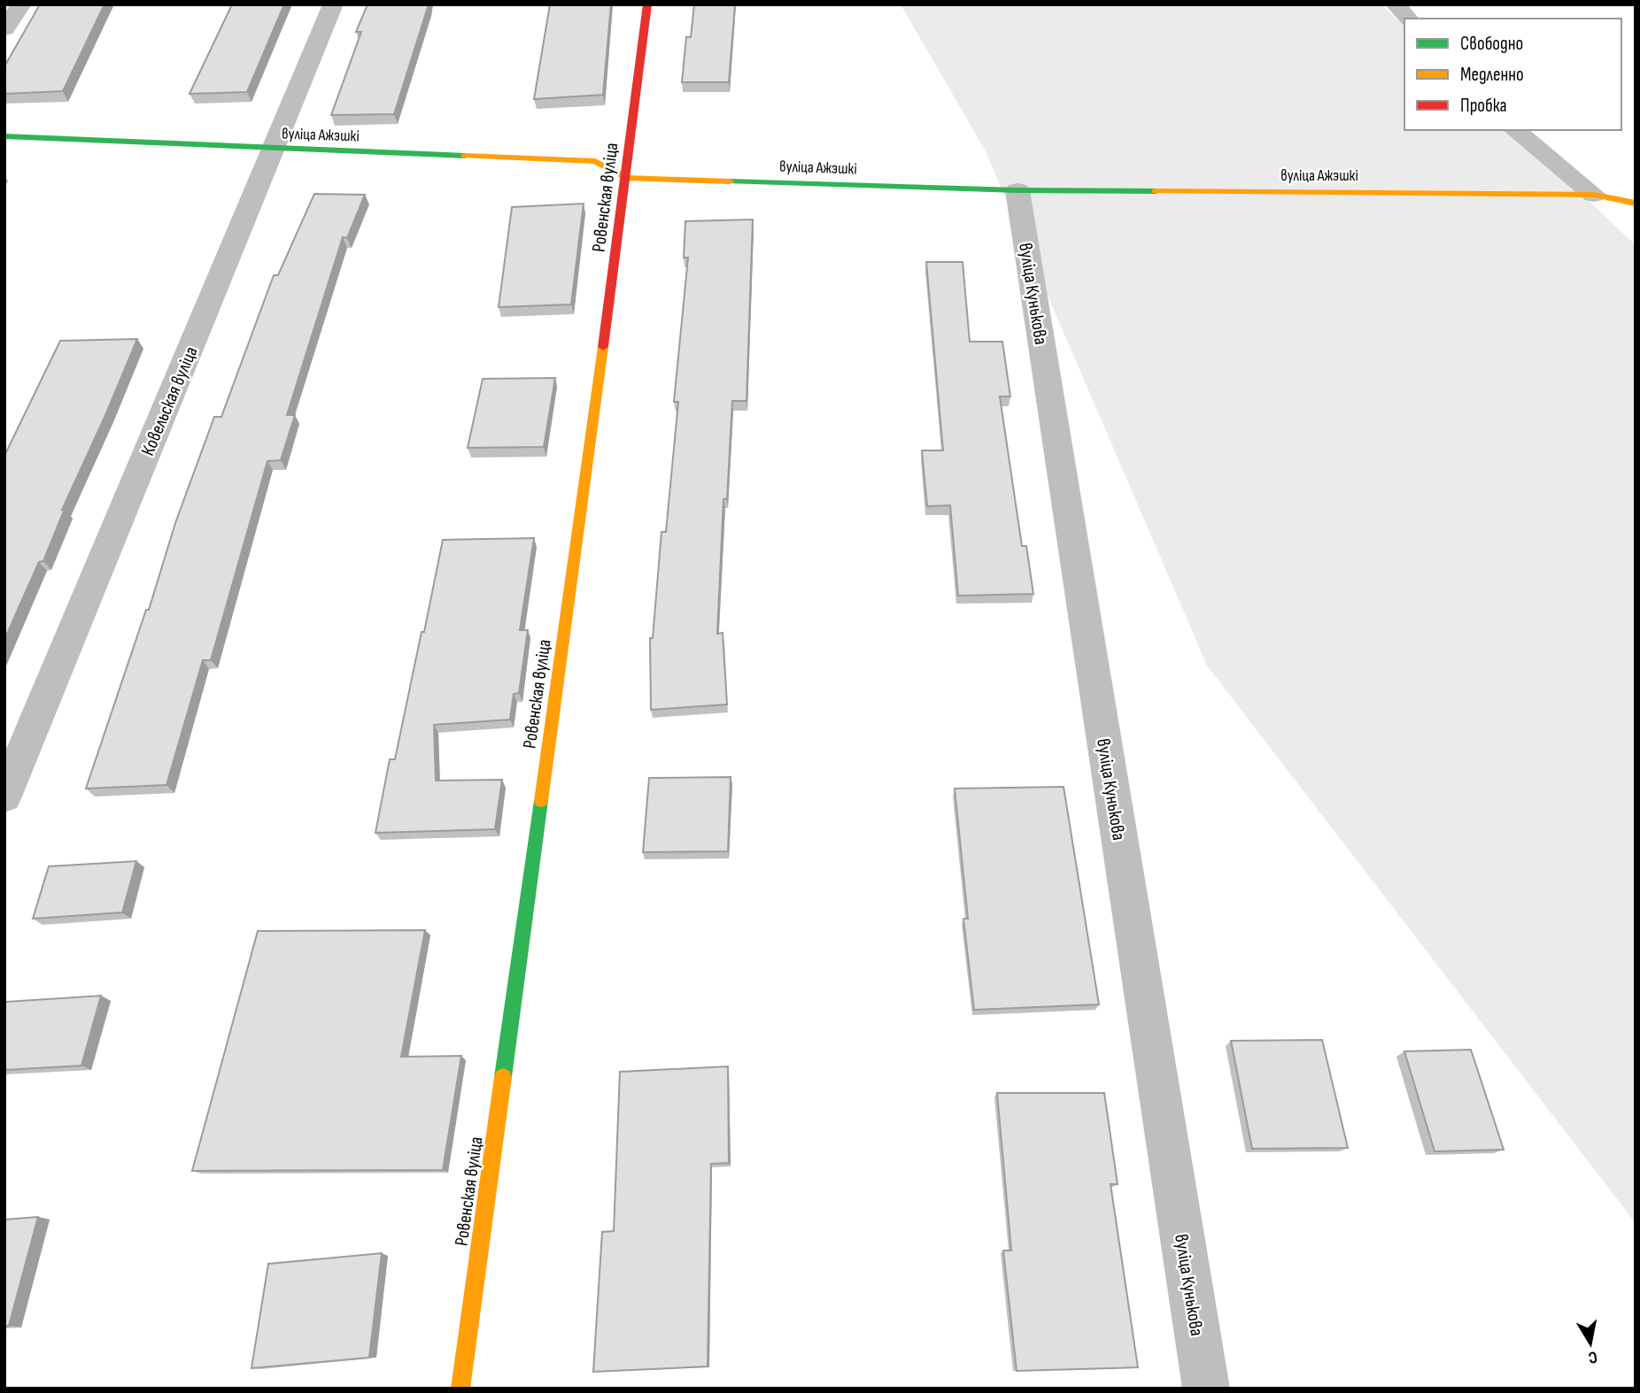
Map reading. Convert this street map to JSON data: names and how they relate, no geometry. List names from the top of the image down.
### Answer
{
  "streets": {
    "street": [
      "вуліца Ажэшкі",
      "Ровенская вуліца",
      "вуліца Кунькова",
      "Ковельская вуліца"
    ]
  },
  "crossings": [
    ["вуліца Ажэшкі", "Ровенская вуліца"],
    ["вуліца Ажэшкі", "вуліца Кунькова"],
    ["вуліца Ажэшкі", "Ковельская вуліца"]
  ],
  "legend": ["Свободно", "Медленно", "Пробка"],
  "north": "bottom"
}
